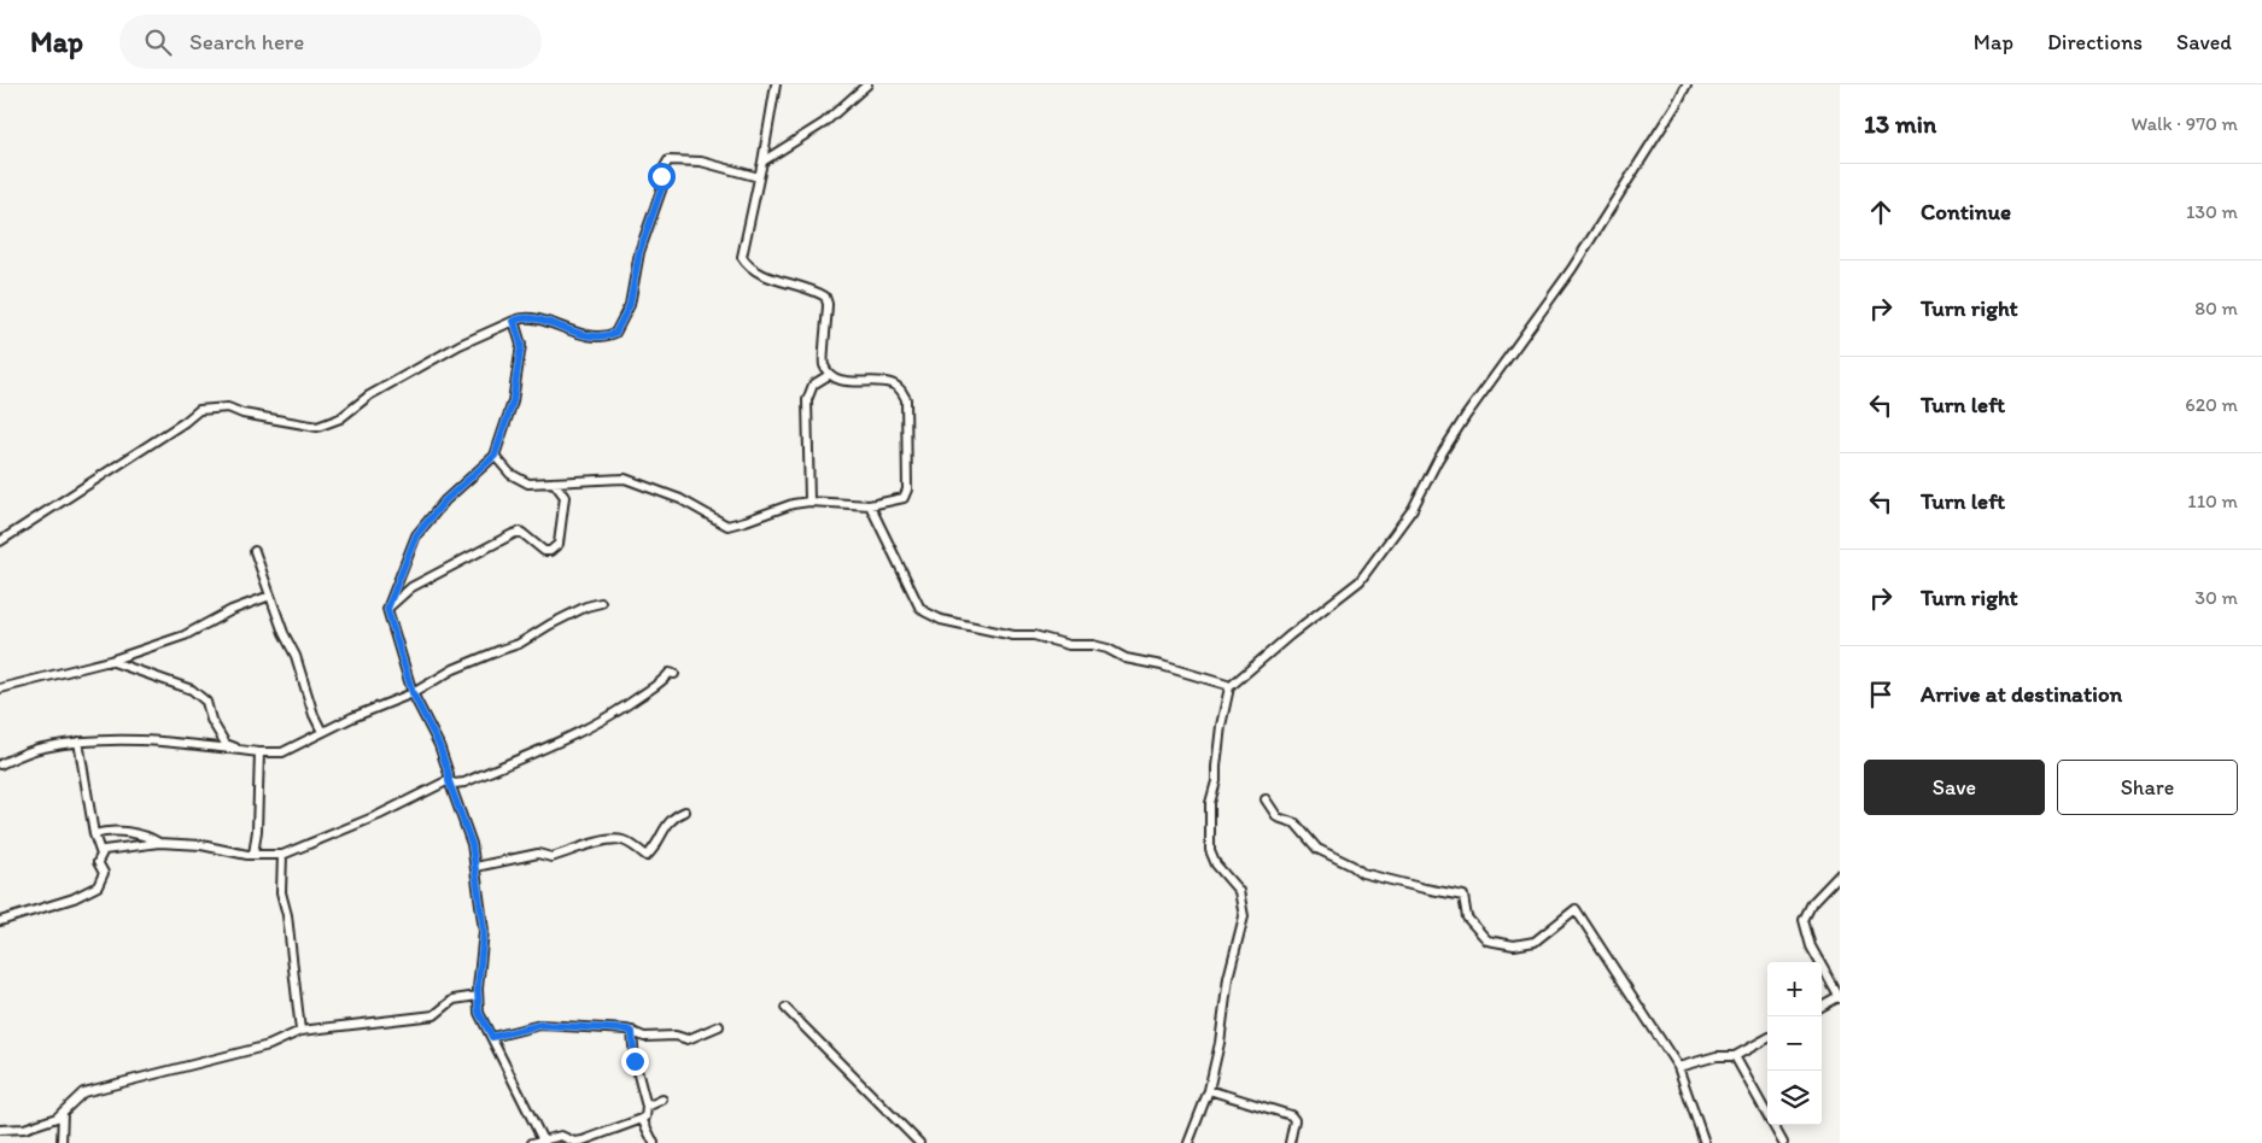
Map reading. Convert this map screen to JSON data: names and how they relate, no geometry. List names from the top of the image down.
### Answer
{
  "page": {
    "header": "Map",
    "search": "Search here",
    "nav": ["Map", "Directions", "Saved"],
    "heading": ["13 min", "Walk · 970 m"],
    "list": [
      ["Continue", "130 m"],
      ["Turn right", "80 m"],
      ["Turn left", "620 m"],
      ["Turn left", "110 m"],
      ["Turn right", "30 m"],
      "Arrive at destination"
    ],
    "buttons": ["Save", "Share"],
    "map_buttons": ["+", "−"]
  }
}
